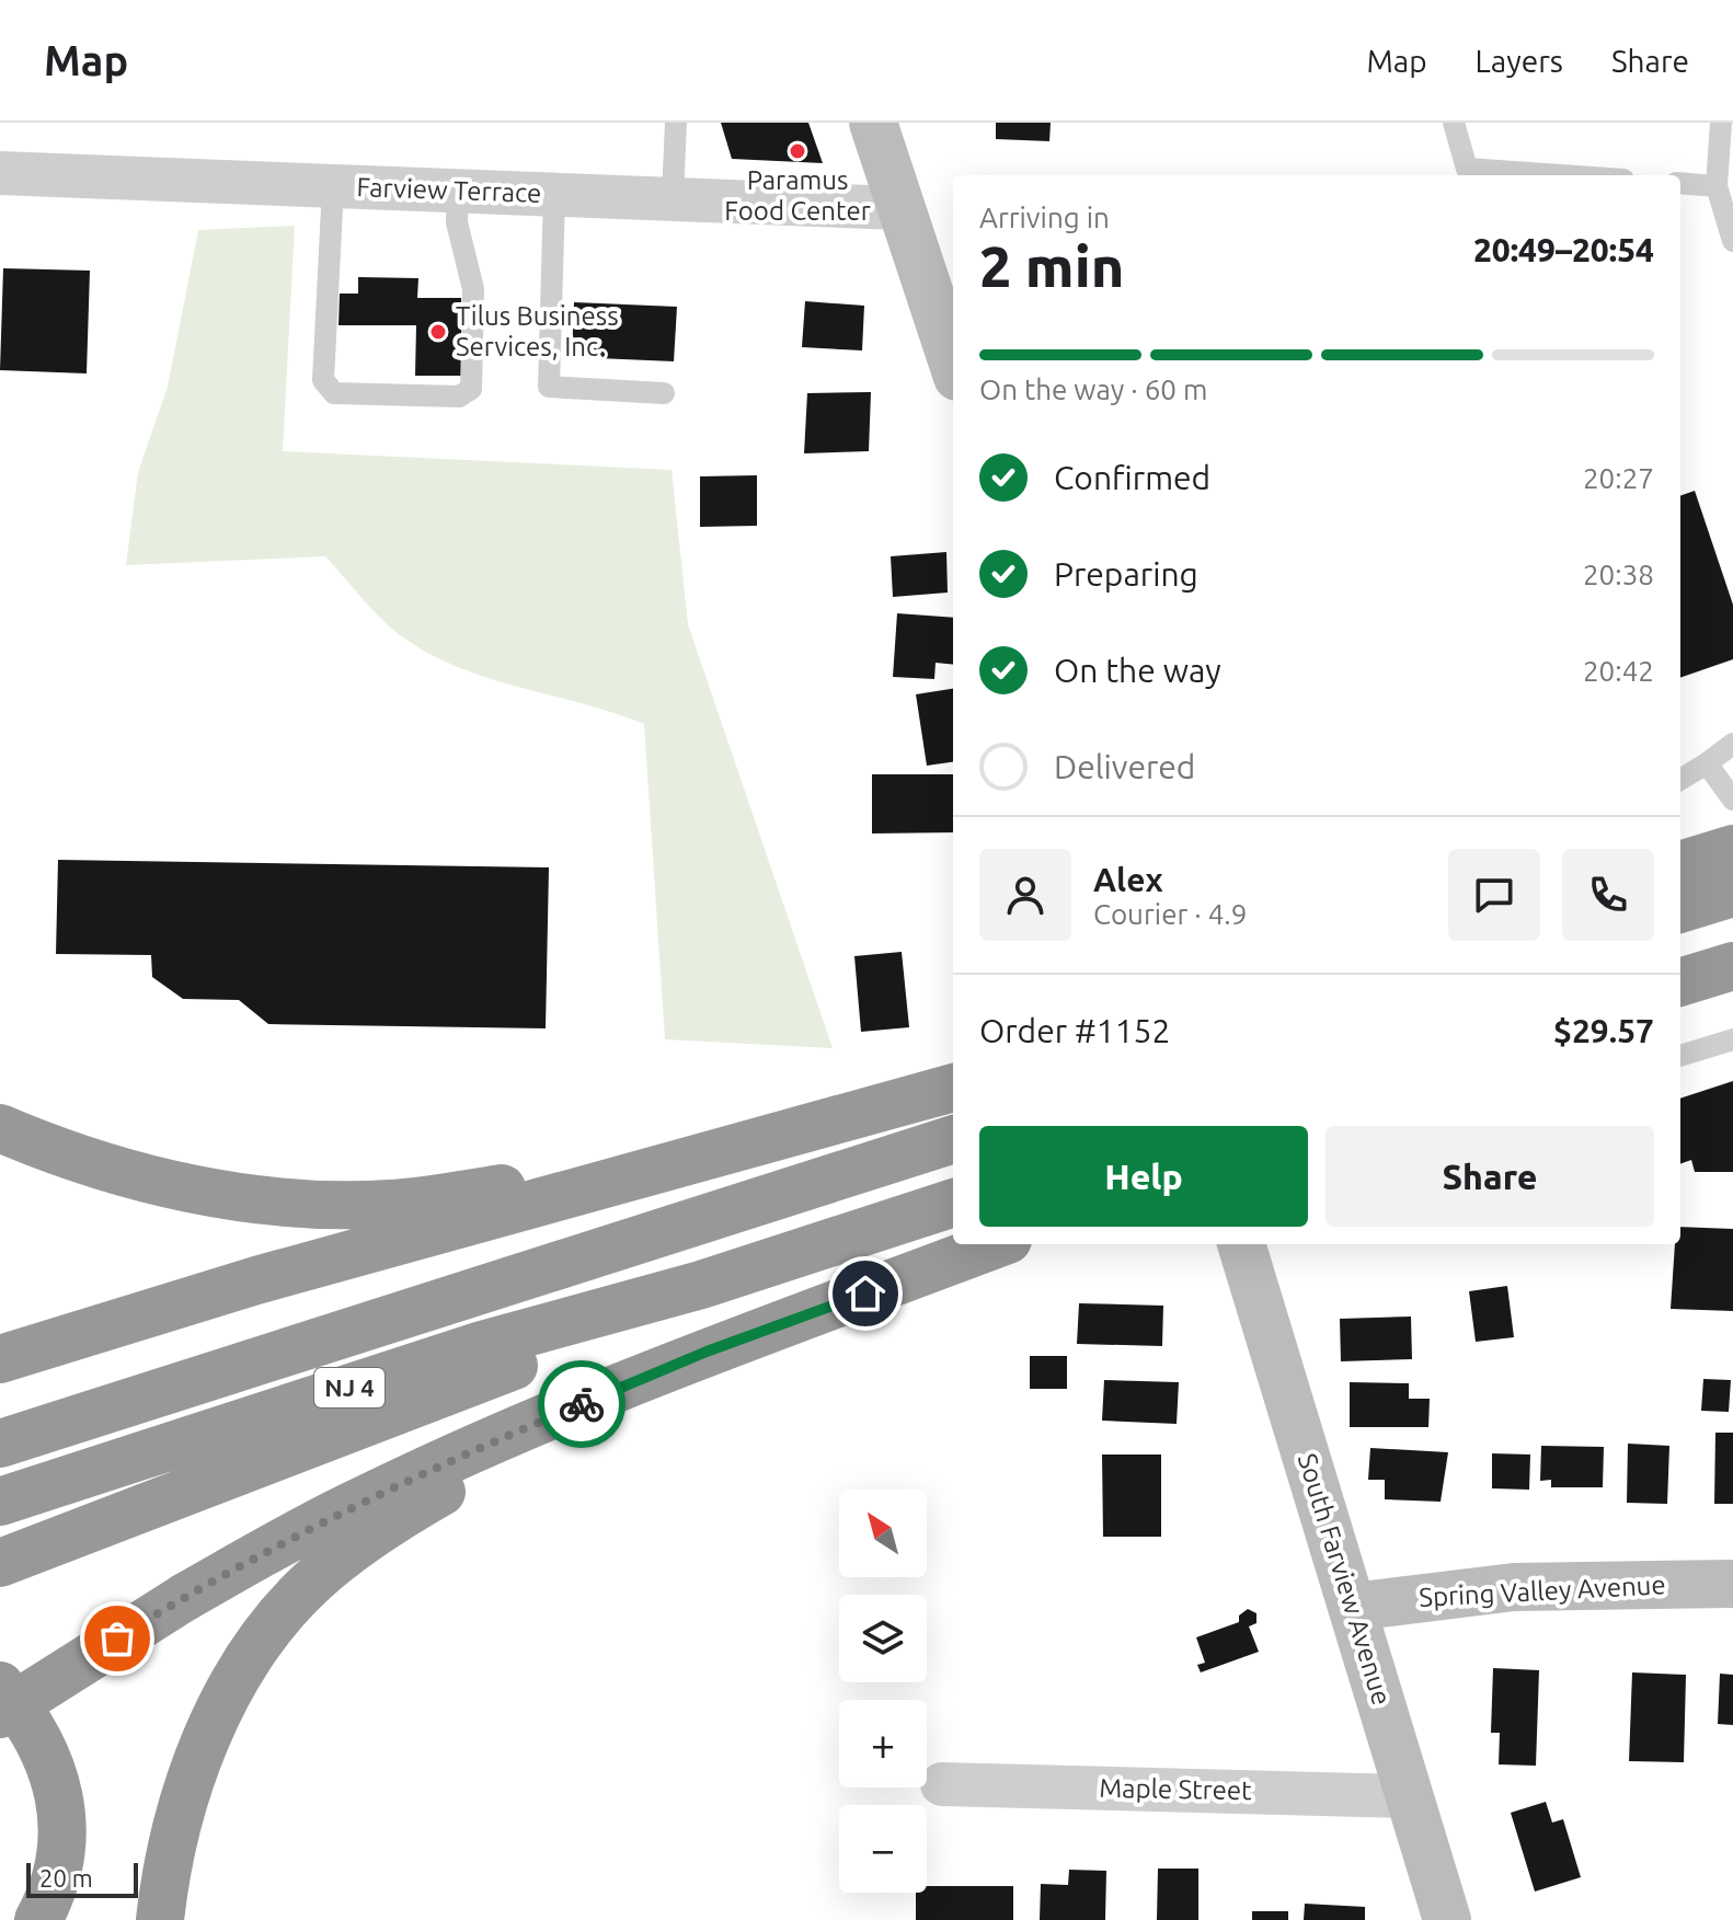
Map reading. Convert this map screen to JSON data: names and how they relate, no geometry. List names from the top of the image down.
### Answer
{
  "streets": {
    "highway": ["NJ 4"],
    "street": [
      "Farview Terrace",
      "South Farview Avenue",
      "Spring Valley Avenue",
      "Maple Street"
    ]
  },
  "crossings": [
    ["South Farview Avenue", "Spring Valley Avenue"],
    ["South Farview Avenue", "Maple Street"]
  ],
  "places": ["Paramus Food Center", "Tilus Business Services, Inc."],
  "scale_bar": "20 m",
  "north": "top left",
  "page": {
    "header": "Map",
    "nav": ["Map", "Layers", "Share"],
    "heading": ["2 min", "Arriving in", "20:49–20:54"],
    "panel": [
      "Alex",
      "Courier · 4.9",
      "Order #1152",
      "$29.57"
    ],
    "bar": "On the way · 60 m",
    "list": [
      ["Confirmed", "20:27"],
      ["Preparing", "20:38"],
      ["On the way", "20:42"],
      "Delivered"
    ],
    "buttons": ["Help", "Share"],
    "map_buttons": ["+", "−"],
    "scale": "20 m"
  }
}
